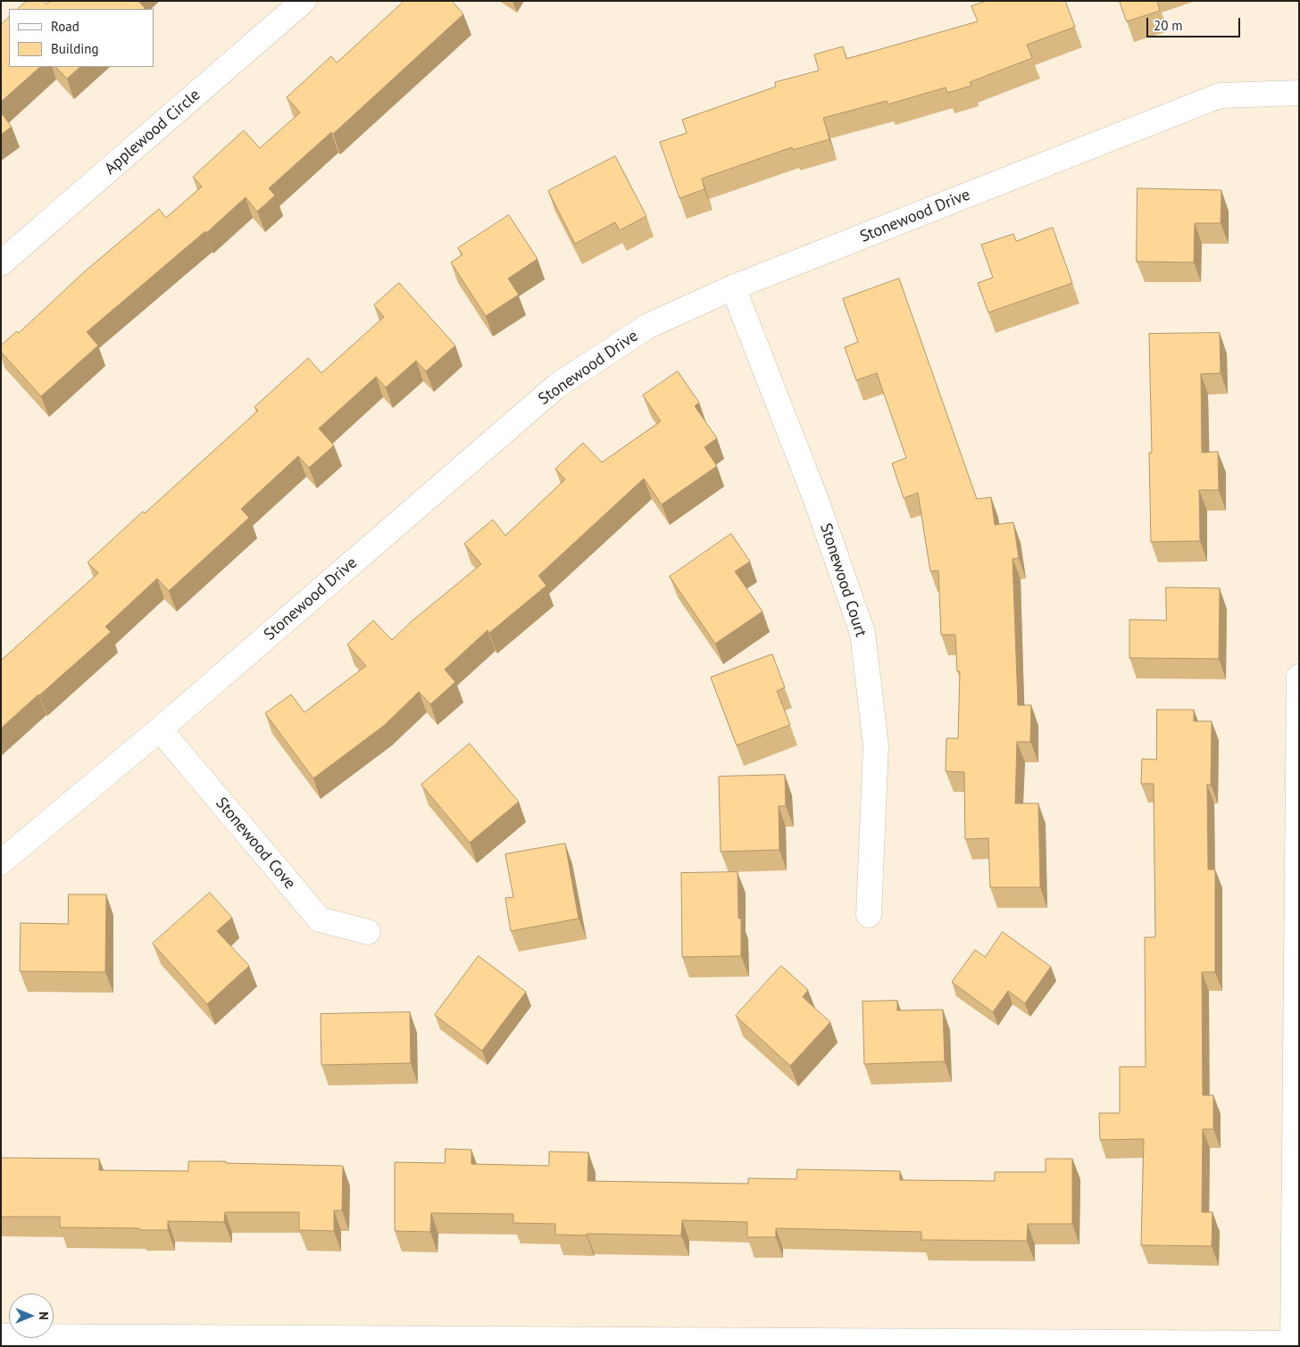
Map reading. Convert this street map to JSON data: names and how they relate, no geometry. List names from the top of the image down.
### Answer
{
  "streets": {
    "street": [
      "Applewood Circle",
      "Stonewood Drive",
      "Stonewood Court",
      "Stonewood Cove"
    ]
  },
  "crossings": [
    ["Stonewood Drive", "Stonewood Court"],
    ["Stonewood Drive", "Stonewood Cove"]
  ],
  "legend": ["Road", "Building"],
  "scale_bar": "20 m",
  "north": "right"
}
